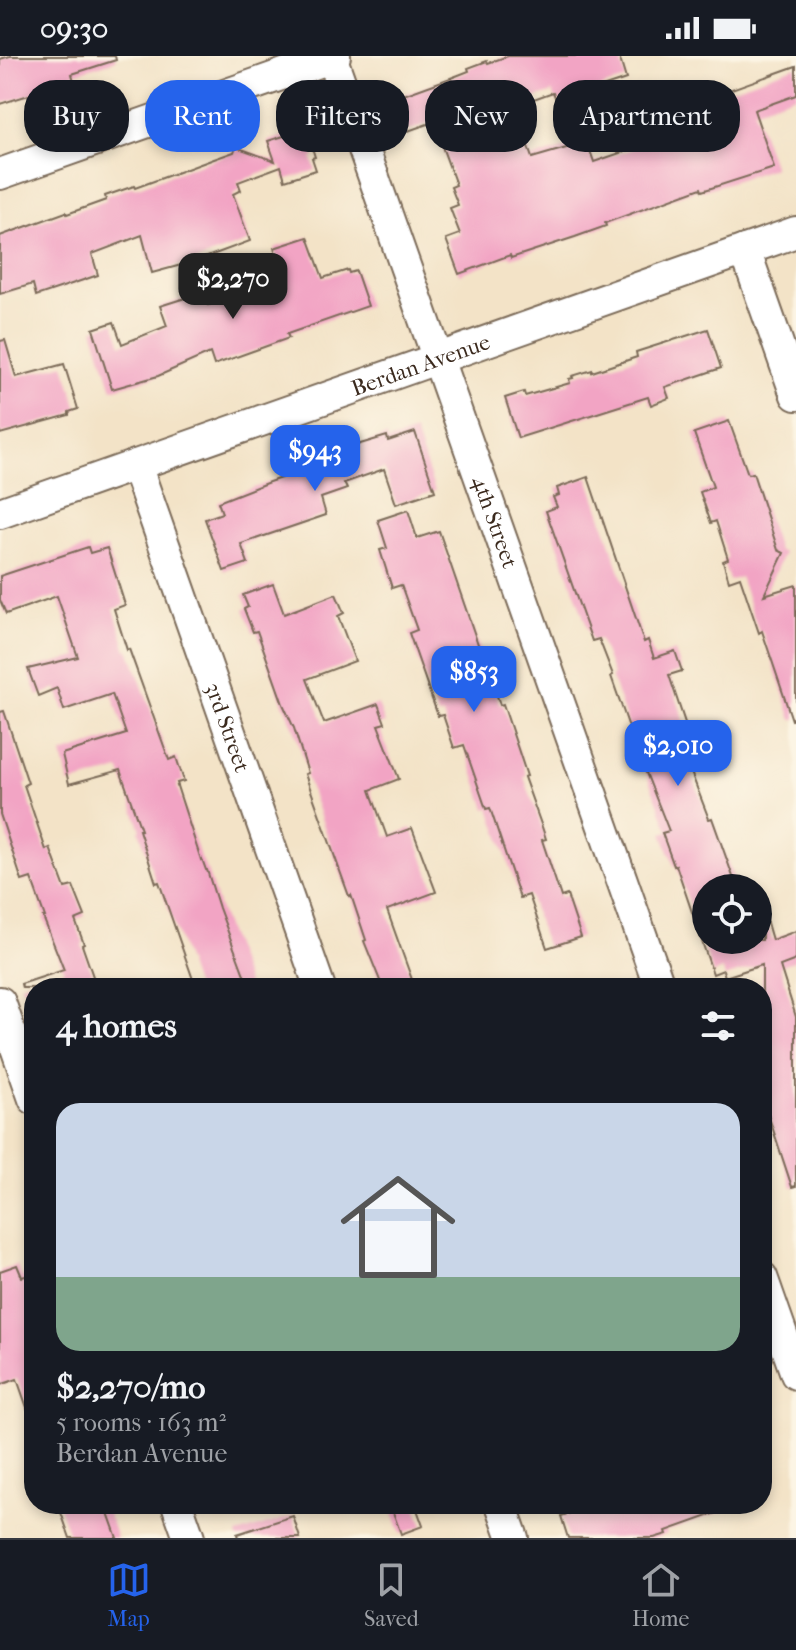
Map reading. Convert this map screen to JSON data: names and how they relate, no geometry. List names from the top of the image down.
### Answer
{
  "streets": {
    "street": ["Berdan Avenue", "4th Street", "3rd Street"]
  },
  "crossings": [
    ["Berdan Avenue", "4th Street"],
    ["Berdan Avenue", "3rd Street"]
  ],
  "page": {
    "status": "09:30",
    "chip": [
      "Buy",
      "Rent",
      "Filters",
      "New",
      "Apartment"
    ],
    "price": [
      "$2,270",
      "$943",
      "$853",
      "$2,010"
    ],
    "heading": "4 homes",
    "list": [
      {
        "name": "$2,270/mo",
        "note": "5 rooms · 163 m² · Berdan Avenue"
      }
    ],
    "tabs": ["Map", "Saved", "Home"]
  }
}
